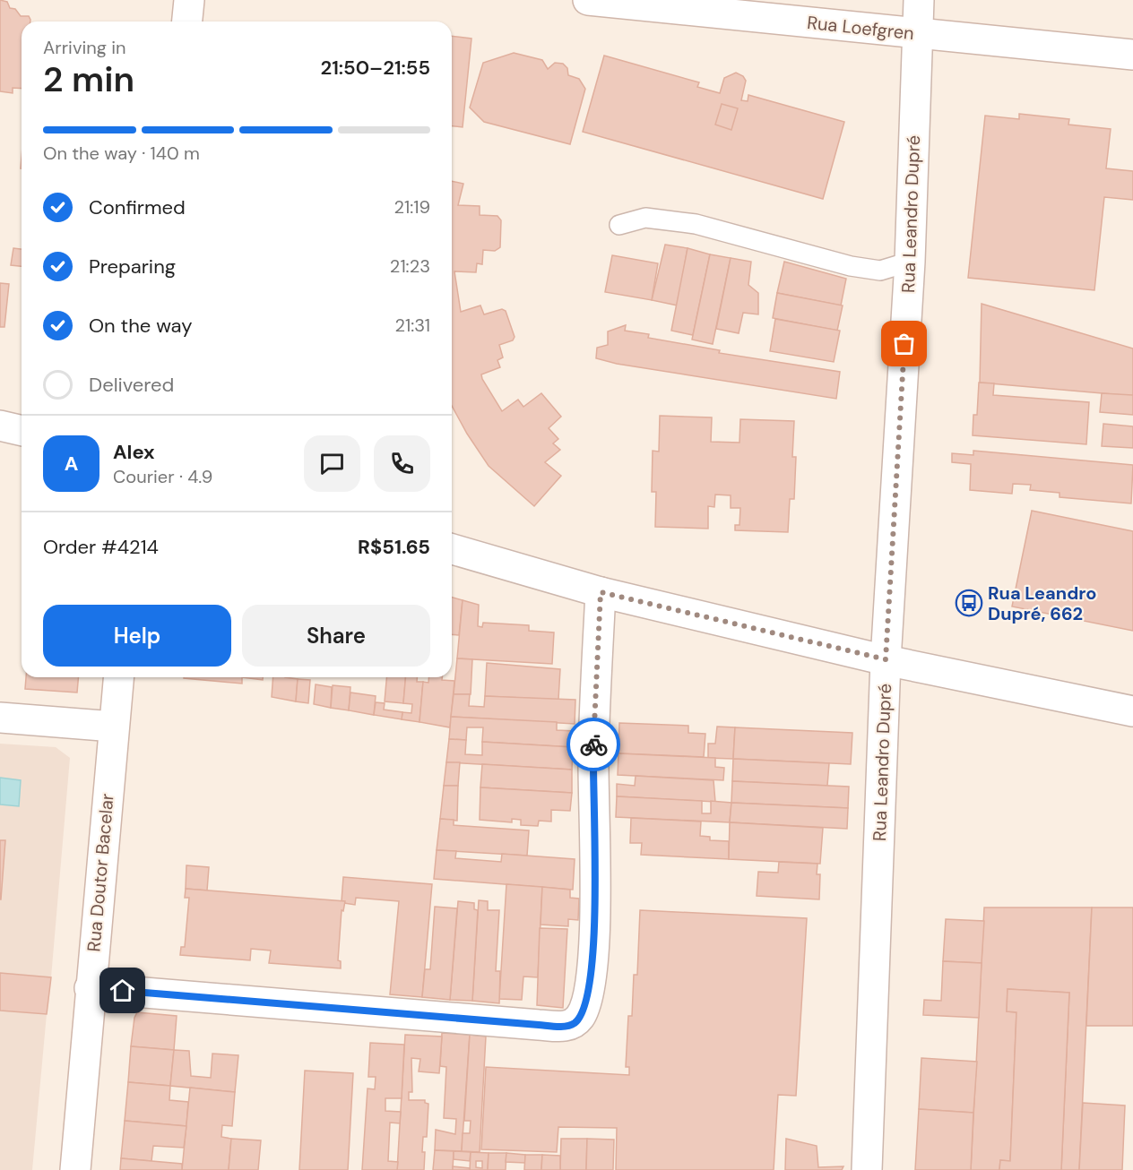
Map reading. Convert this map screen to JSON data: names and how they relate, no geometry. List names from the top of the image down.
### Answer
{
  "streets": {
    "street": ["Rua Loefgren", "Rua Leandro Dupré", "Rua Doutor Bacelar"]
  },
  "crossings": [
    ["Rua Loefgren", "Rua Leandro Dupré"]
  ],
  "places": {
    "bus stop": ["Rua Leandro Dupré, 662"]
  },
  "page": {
    "heading": ["2 min", "Arriving in", "21:50–21:55"],
    "panel": [
      "Alex",
      "Courier · 4.9",
      "Order #4214",
      "R$51.65"
    ],
    "bar": "On the way · 140 m",
    "list": [
      ["Confirmed", "21:19"],
      ["Preparing", "21:23"],
      ["On the way", "21:31"],
      "Delivered"
    ],
    "round": "A",
    "buttons": ["Help", "Share"]
  }
}
